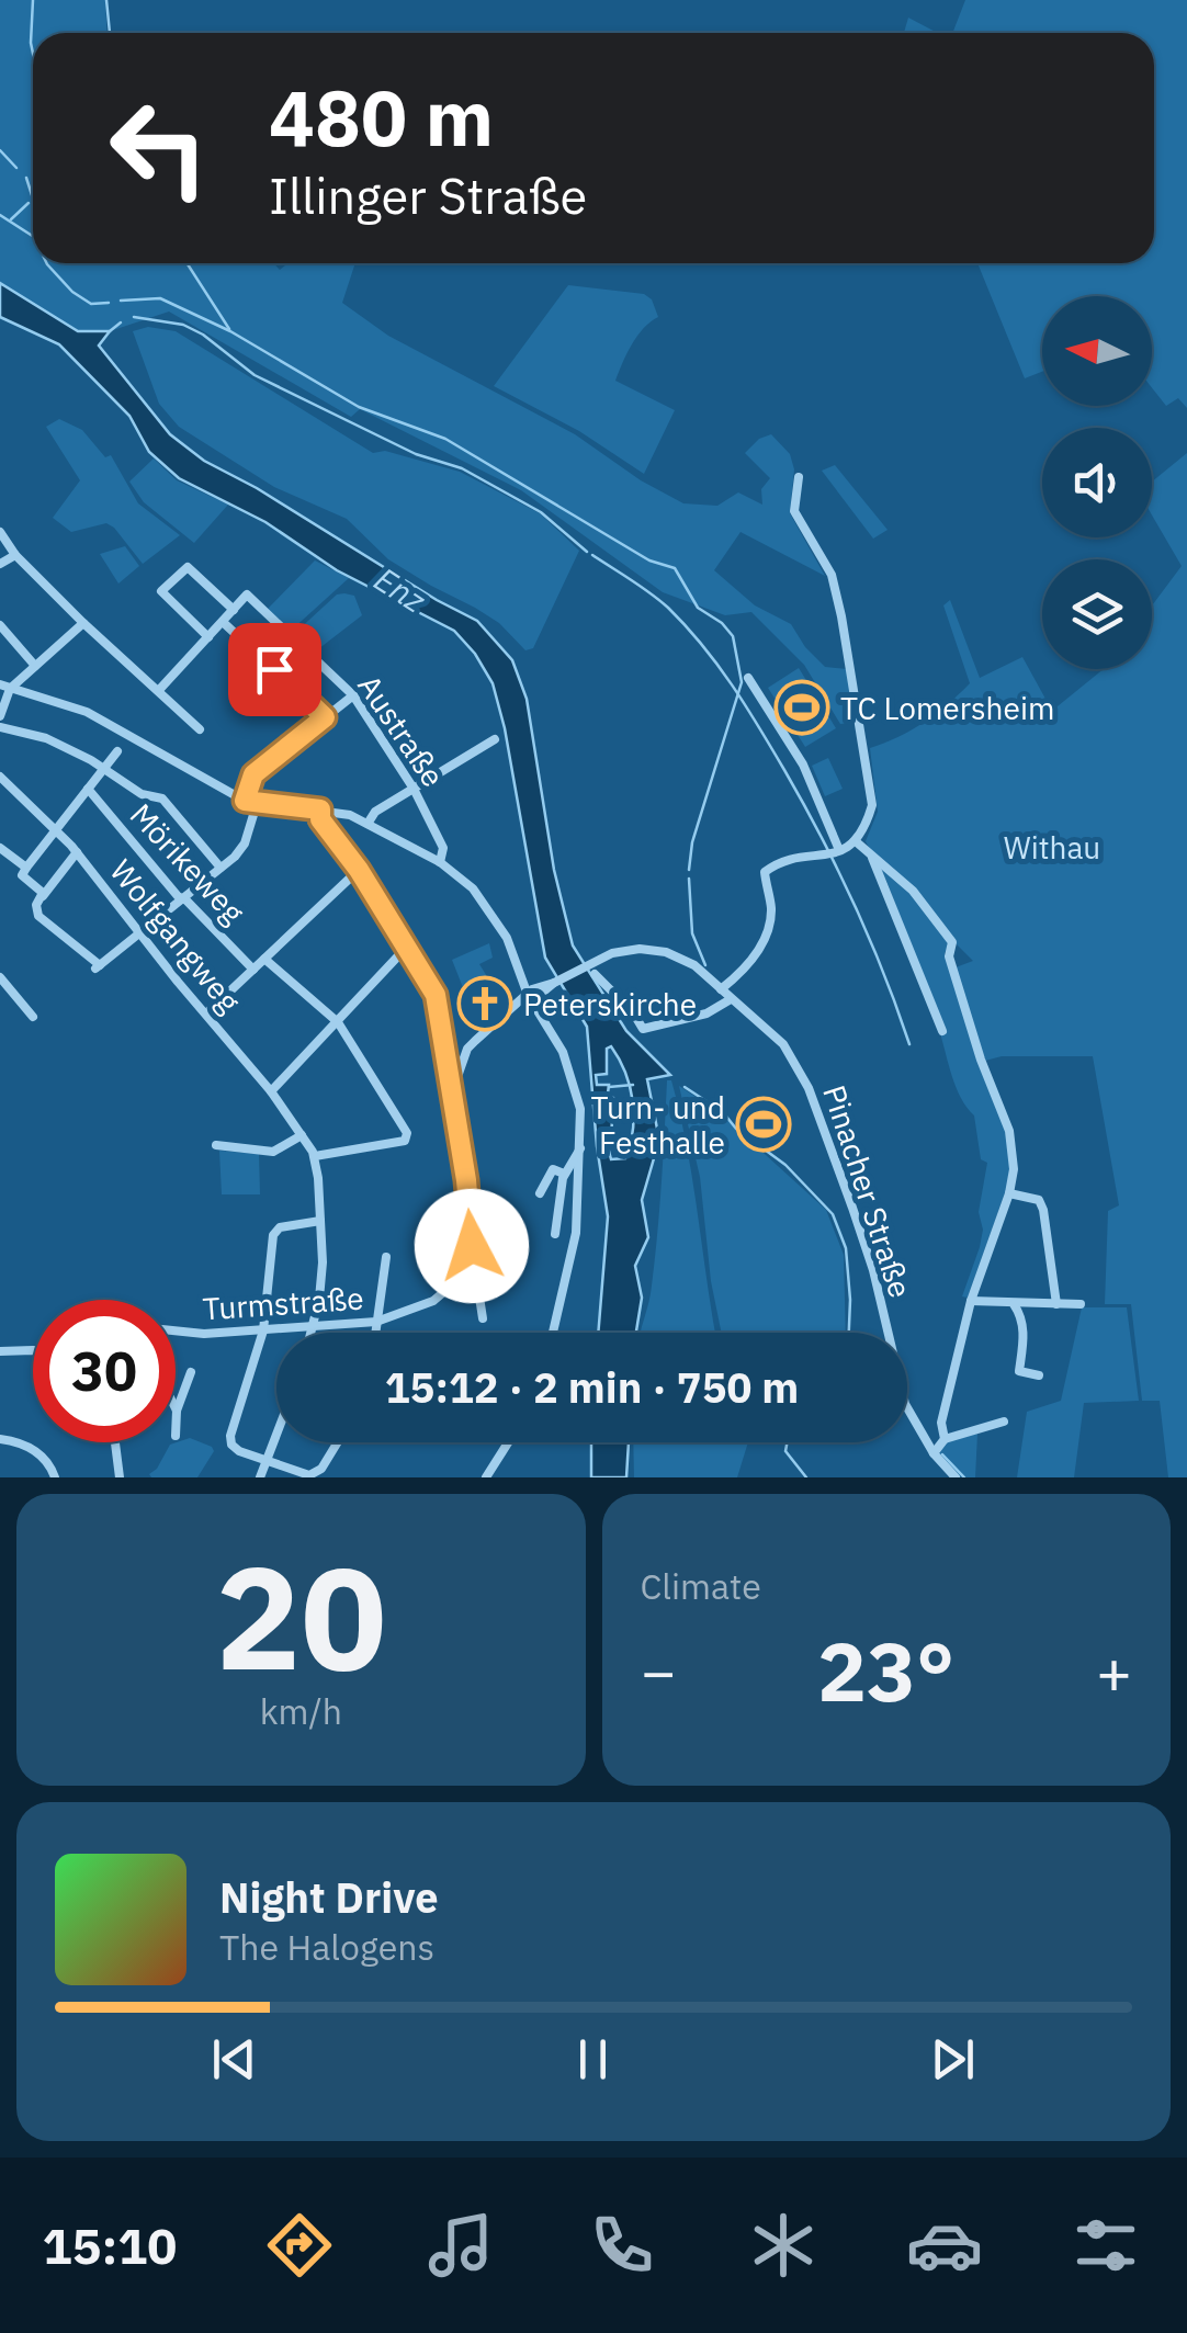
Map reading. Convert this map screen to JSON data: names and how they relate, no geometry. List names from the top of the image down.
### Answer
{
  "streets": {
    "street": [
      "Austraße",
      "Mörikeweg",
      "Wolfgangweg",
      "Pinacher Straße",
      "Turmstraße"
    ]
  },
  "crossings": [
    ["Wolfgangweg", "Turmstraße"]
  ],
  "water": ["Enz"],
  "parks": ["Withau"],
  "places": {
    "sports": ["TC Lomersheim", "Turn- und Festhalle"],
    "church": ["Peterskirche"]
  },
  "north": "left",
  "page": {
    "turn": ["480 m", "Illinger Straße"],
    "limit": "30",
    "trip": "15:12 · 2 min · 750 m",
    "tile": [
      ["20", "km/h"],
      "Climate"
    ],
    "heat": ["−", "23°", "+"],
    "song": ["Night Drive", "The Halogens"],
    "tabs": "15:10"
  }
}
